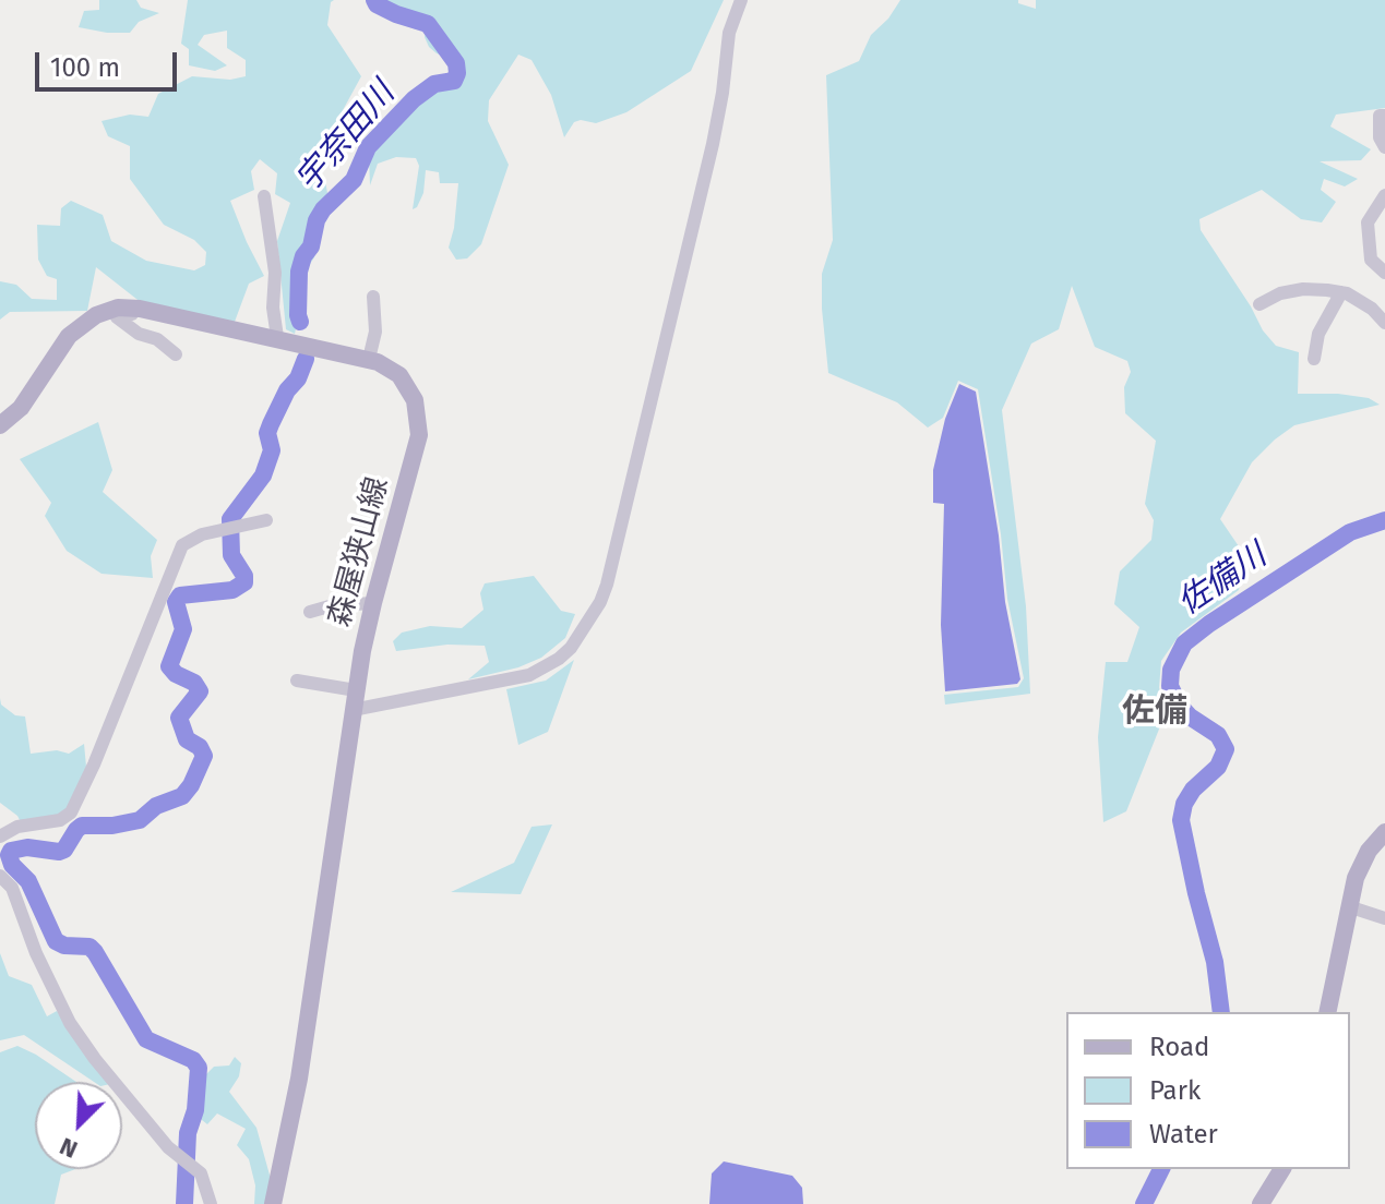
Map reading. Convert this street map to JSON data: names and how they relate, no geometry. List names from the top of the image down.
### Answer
{
  "streets": {
    "main road": ["森屋狭山線"]
  },
  "districts": ["佐備"],
  "water": ["宇奈田川", "佐備川"],
  "legend": ["Road", "Park", "Water"],
  "scale_bar": "100 m",
  "north": "bottom left"
}
